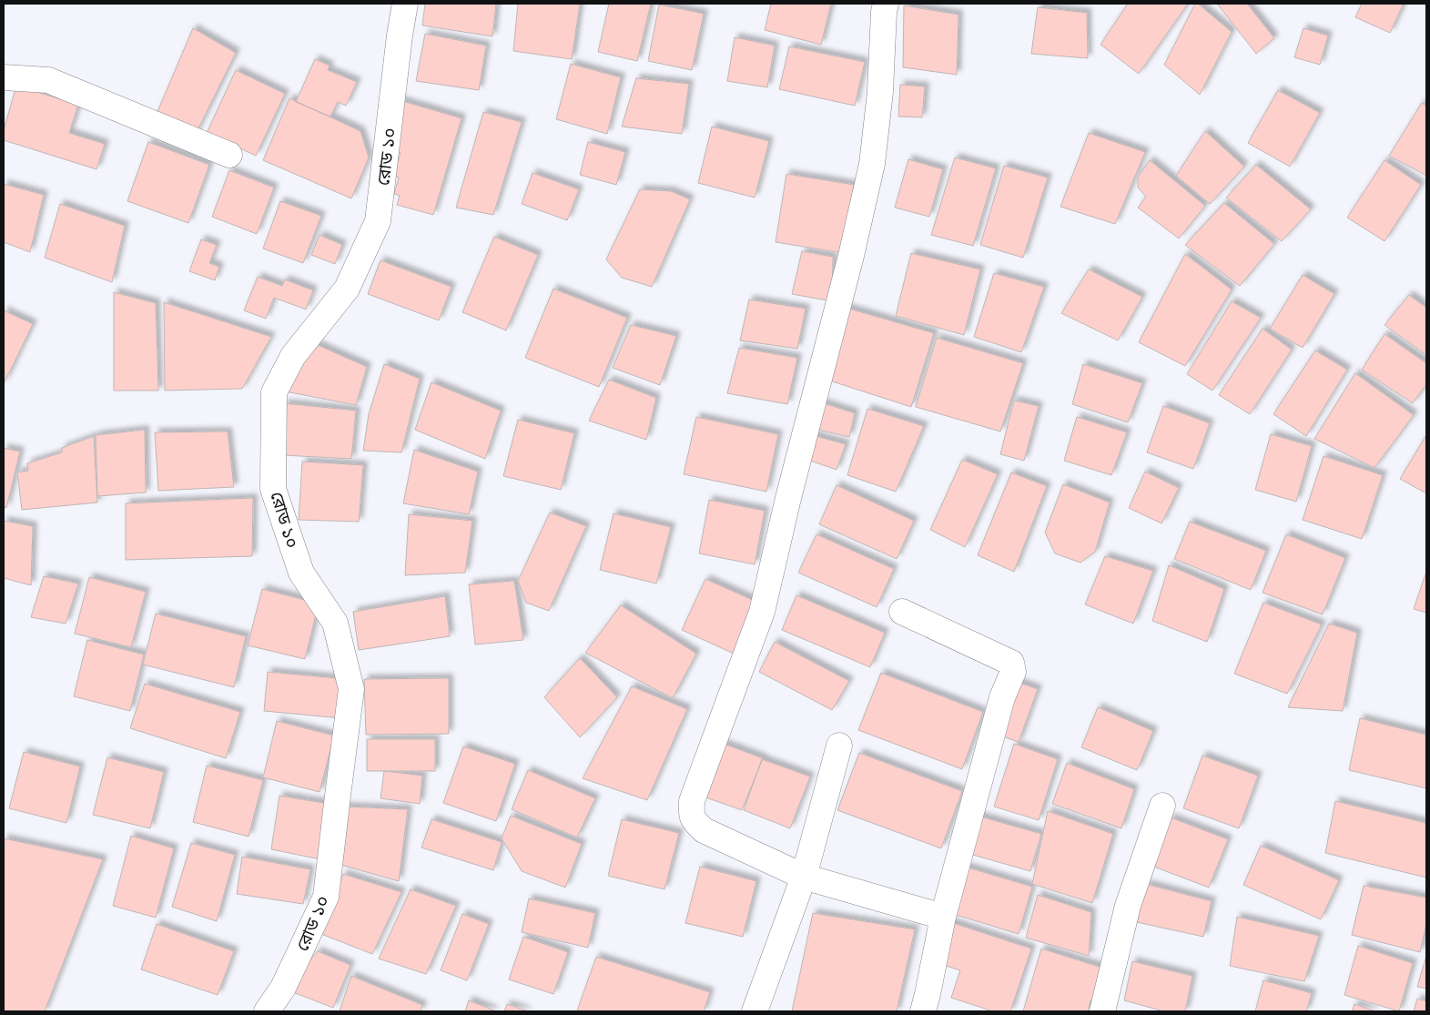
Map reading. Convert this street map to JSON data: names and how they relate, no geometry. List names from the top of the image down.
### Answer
{
  "streets": {
    "street": ["রোড ১০"]
  }
}
